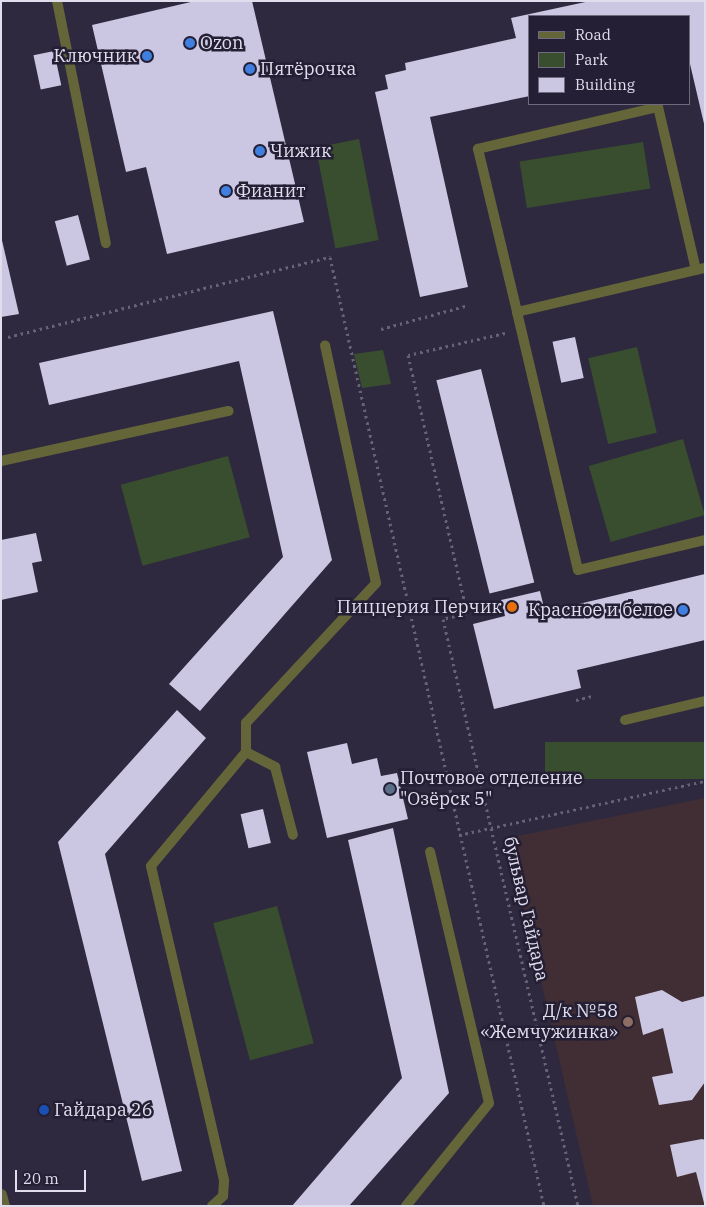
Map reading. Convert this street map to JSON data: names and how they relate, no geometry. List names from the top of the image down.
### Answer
{
  "streets": {
    "path": ["бульвар Гайдара"]
  },
  "places": [
    "Ozon",
    "Ключник",
    "Пятёрочка",
    "Чижик",
    "Фианит",
    "Пиццерия Перчик",
    "Красное и белое",
    "Почтовое отделение \"Озёрск 5\"",
    "Д/к №58 «Жемчужинка»",
    "Гайдара 26"
  ],
  "legend": ["Road", "Park", "Building"],
  "scale_bar": "20 m"
}
